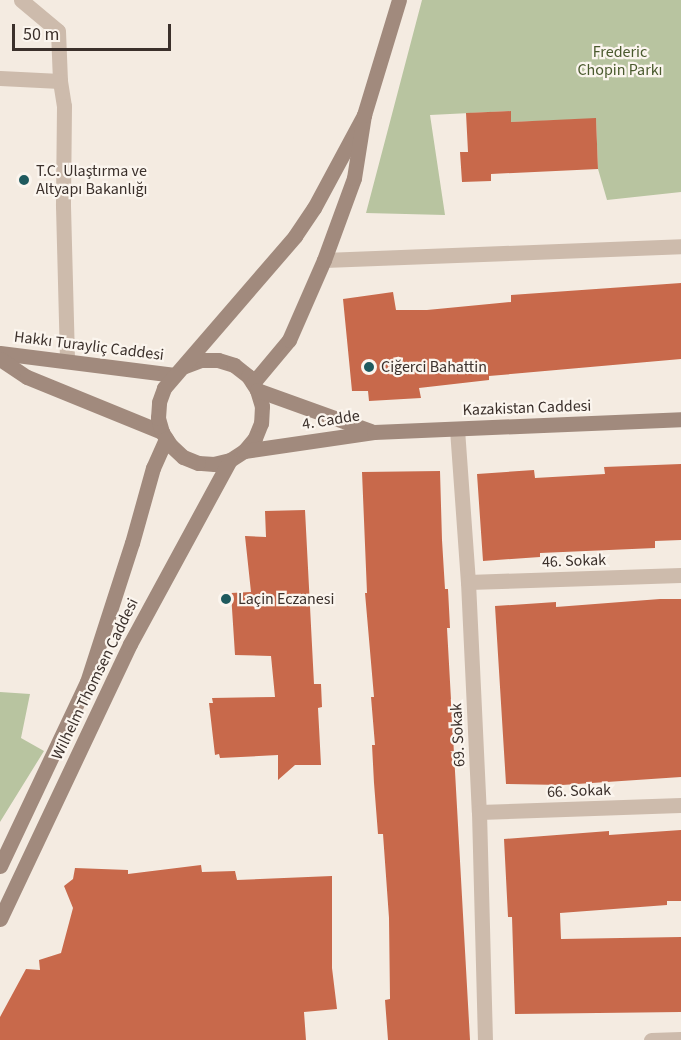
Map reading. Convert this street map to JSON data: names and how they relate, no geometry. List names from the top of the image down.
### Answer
{
  "streets": {
    "main road": [
      "Hakkı Turayliç Caddesi",
      "Kazakistan Caddesi",
      "4. Cadde",
      "Wilhelm Thomsen Caddesi"
    ],
    "street": ["46. Sokak", "69. Sokak", "66. Sokak"]
  },
  "crossings": [
    ["Hakkı Turayliç Caddesi", "4. Cadde"],
    ["Hakkı Turayliç Caddesi", "Wilhelm Thomsen Caddesi"],
    ["Kazakistan Caddesi", "4. Cadde"],
    ["Kazakistan Caddesi", "69. Sokak"],
    ["4. Cadde", "Wilhelm Thomsen Caddesi"],
    ["46. Sokak", "69. Sokak"],
    ["69. Sokak", "66. Sokak"]
  ],
  "parks": ["Frederic Chopin Parkı"],
  "places": ["T.C. Ulaştırma ve Altyapı Bakanlığı", "Ciğerci Bahattin", "Laçin Eczanesi"],
  "scale_bar": "50 m"
}
